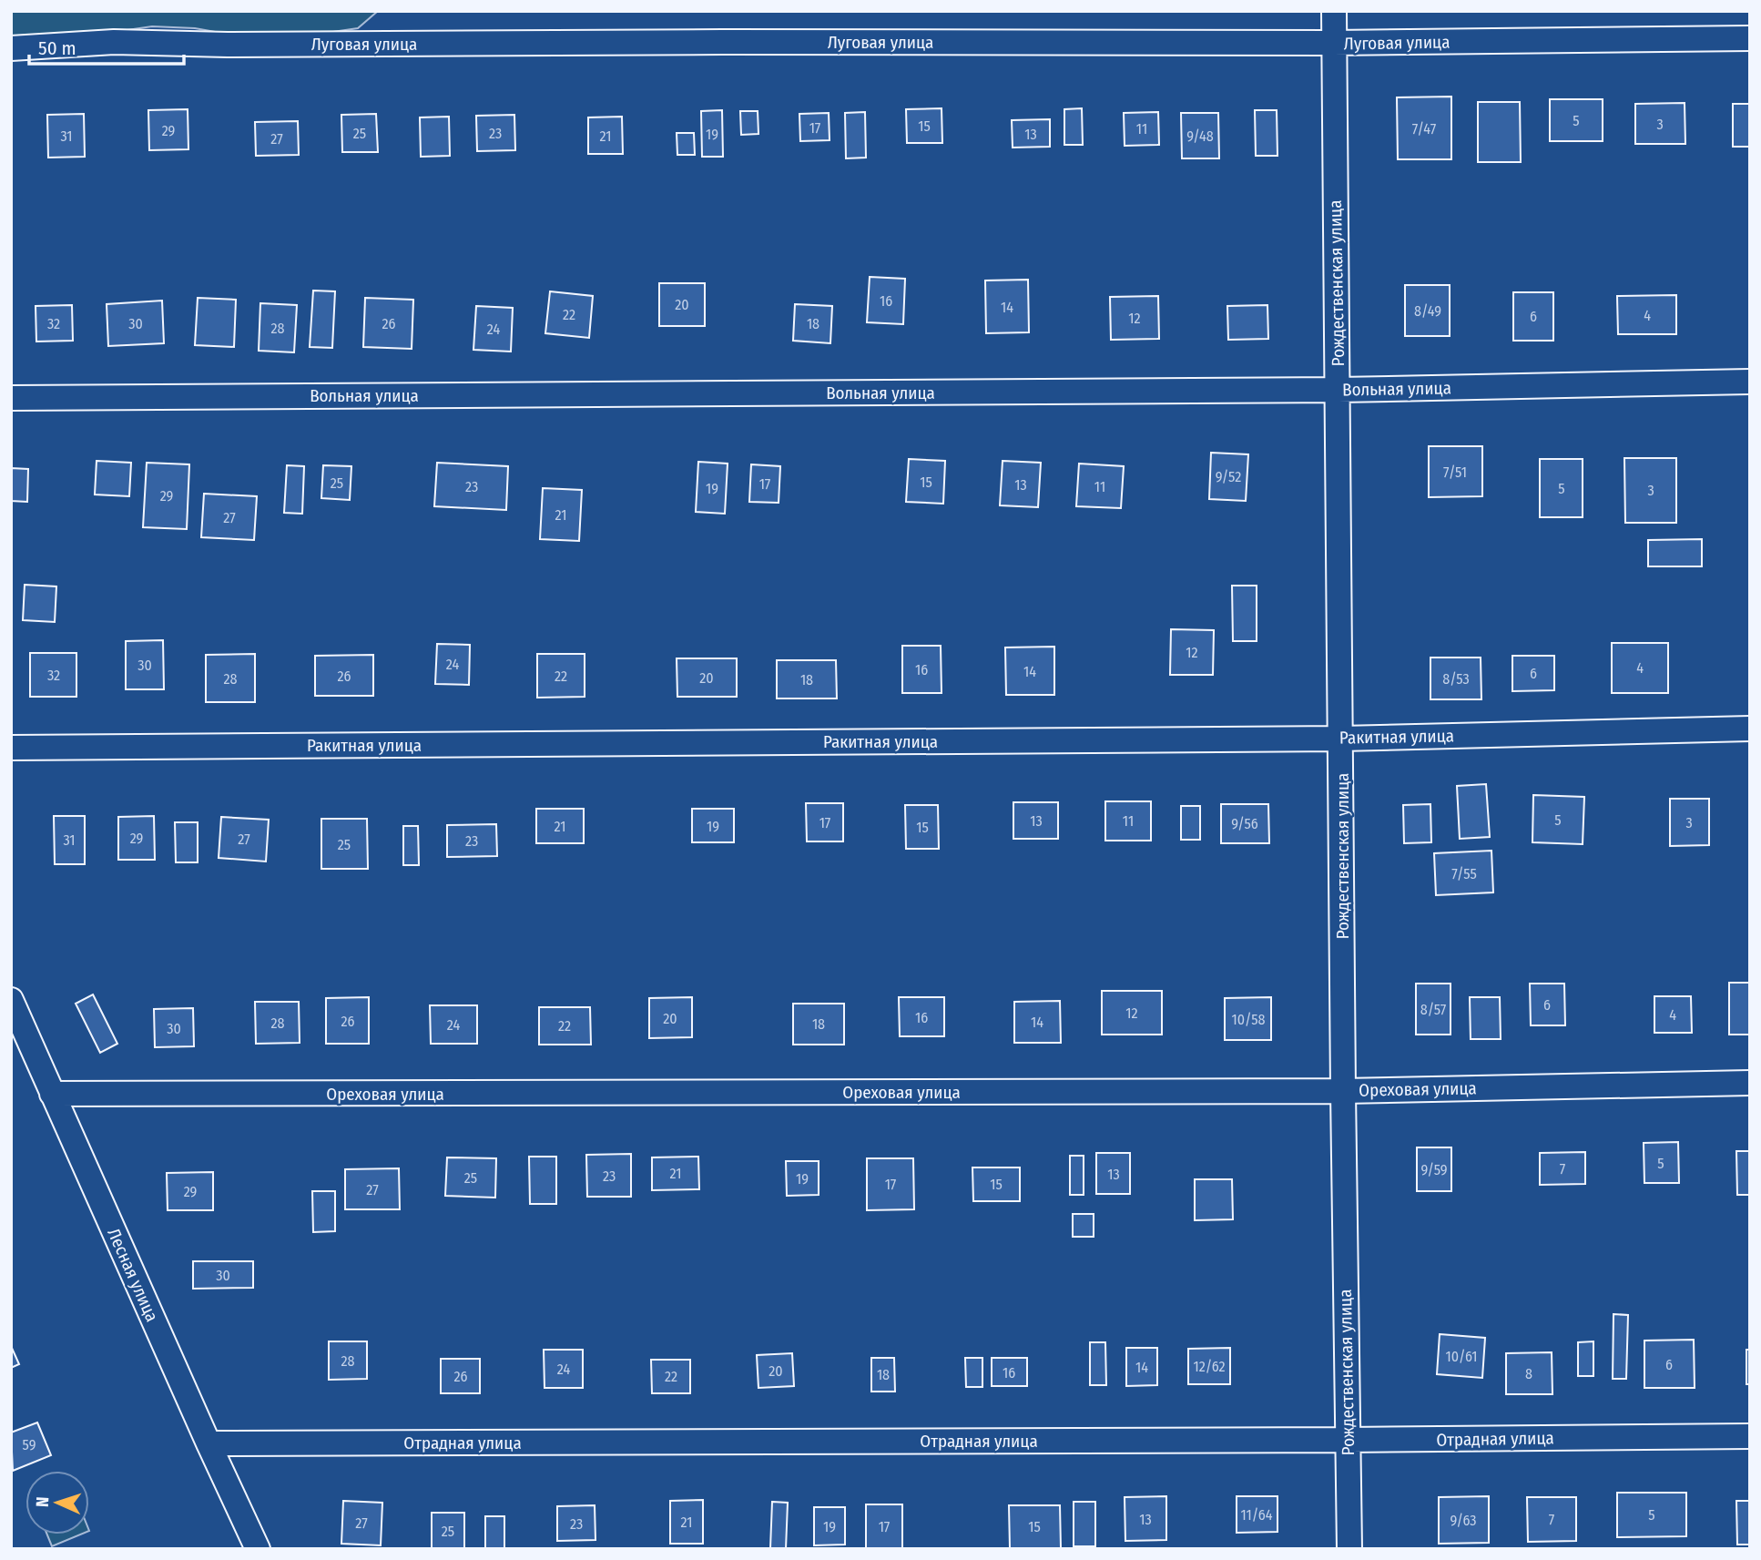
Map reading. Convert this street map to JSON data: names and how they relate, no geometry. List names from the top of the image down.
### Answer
{
  "streets": {
    "street": [
      "Луговая улица",
      "Рождественская улица",
      "Вольная улица",
      "Ракитная улица",
      "Ореховая улица",
      "Лесная улица",
      "Отрадная улица"
    ]
  },
  "crossings": [
    ["Луговая улица", "Рождественская улица"],
    ["Рождественская улица", "Вольная улица"],
    ["Рождественская улица", "Ракитная улица"],
    ["Рождественская улица", "Ореховая улица"],
    ["Рождественская улица", "Отрадная улица"],
    ["Ореховая улица", "Лесная улица"],
    ["Лесная улица", "Отрадная улица"]
  ],
  "house_numbers": [
    "5",
    "3",
    "15",
    "17",
    "11",
    "7/47",
    "29",
    "25",
    "23",
    "19",
    "13",
    "31",
    "21",
    "9/48",
    "27",
    "16",
    "20",
    "14",
    "8/49",
    "22",
    "4",
    "6",
    "12",
    "32",
    "30",
    "26",
    "18",
    "28",
    "24",
    "7/51",
    "9/52",
    "15",
    "25",
    "17",
    "13",
    "23",
    "11",
    "19",
    "5",
    "3",
    "29",
    "21",
    "27",
    "12",
    "24",
    "30",
    "4",
    "16",
    "14",
    "6",
    "32",
    "26",
    "22",
    "20",
    "28",
    "8/53",
    "18",
    "5",
    "13",
    "11",
    "17",
    "3",
    "9/56",
    "21",
    "19",
    "15",
    "29",
    "27",
    "31",
    "23",
    "25",
    "7/55",
    "6",
    "8/57",
    "12",
    "4",
    "16",
    "20",
    "10/58",
    "26",
    "14",
    "28",
    "18",
    "24",
    "22",
    "30",
    "5",
    "7",
    "9/59",
    "21",
    "13",
    "23",
    "25",
    "19",
    "17",
    "15",
    "27",
    "29",
    "30",
    "10/61",
    "28",
    "6",
    "12/62",
    "14",
    "24",
    "20",
    "16",
    "8",
    "18",
    "26",
    "22",
    "59",
    "11/64",
    "5",
    "13",
    "7",
    "9/63",
    "21",
    "27",
    "23",
    "19",
    "17",
    "15",
    "25"
  ],
  "scale_bar": "50 m",
  "north": "left"
}
